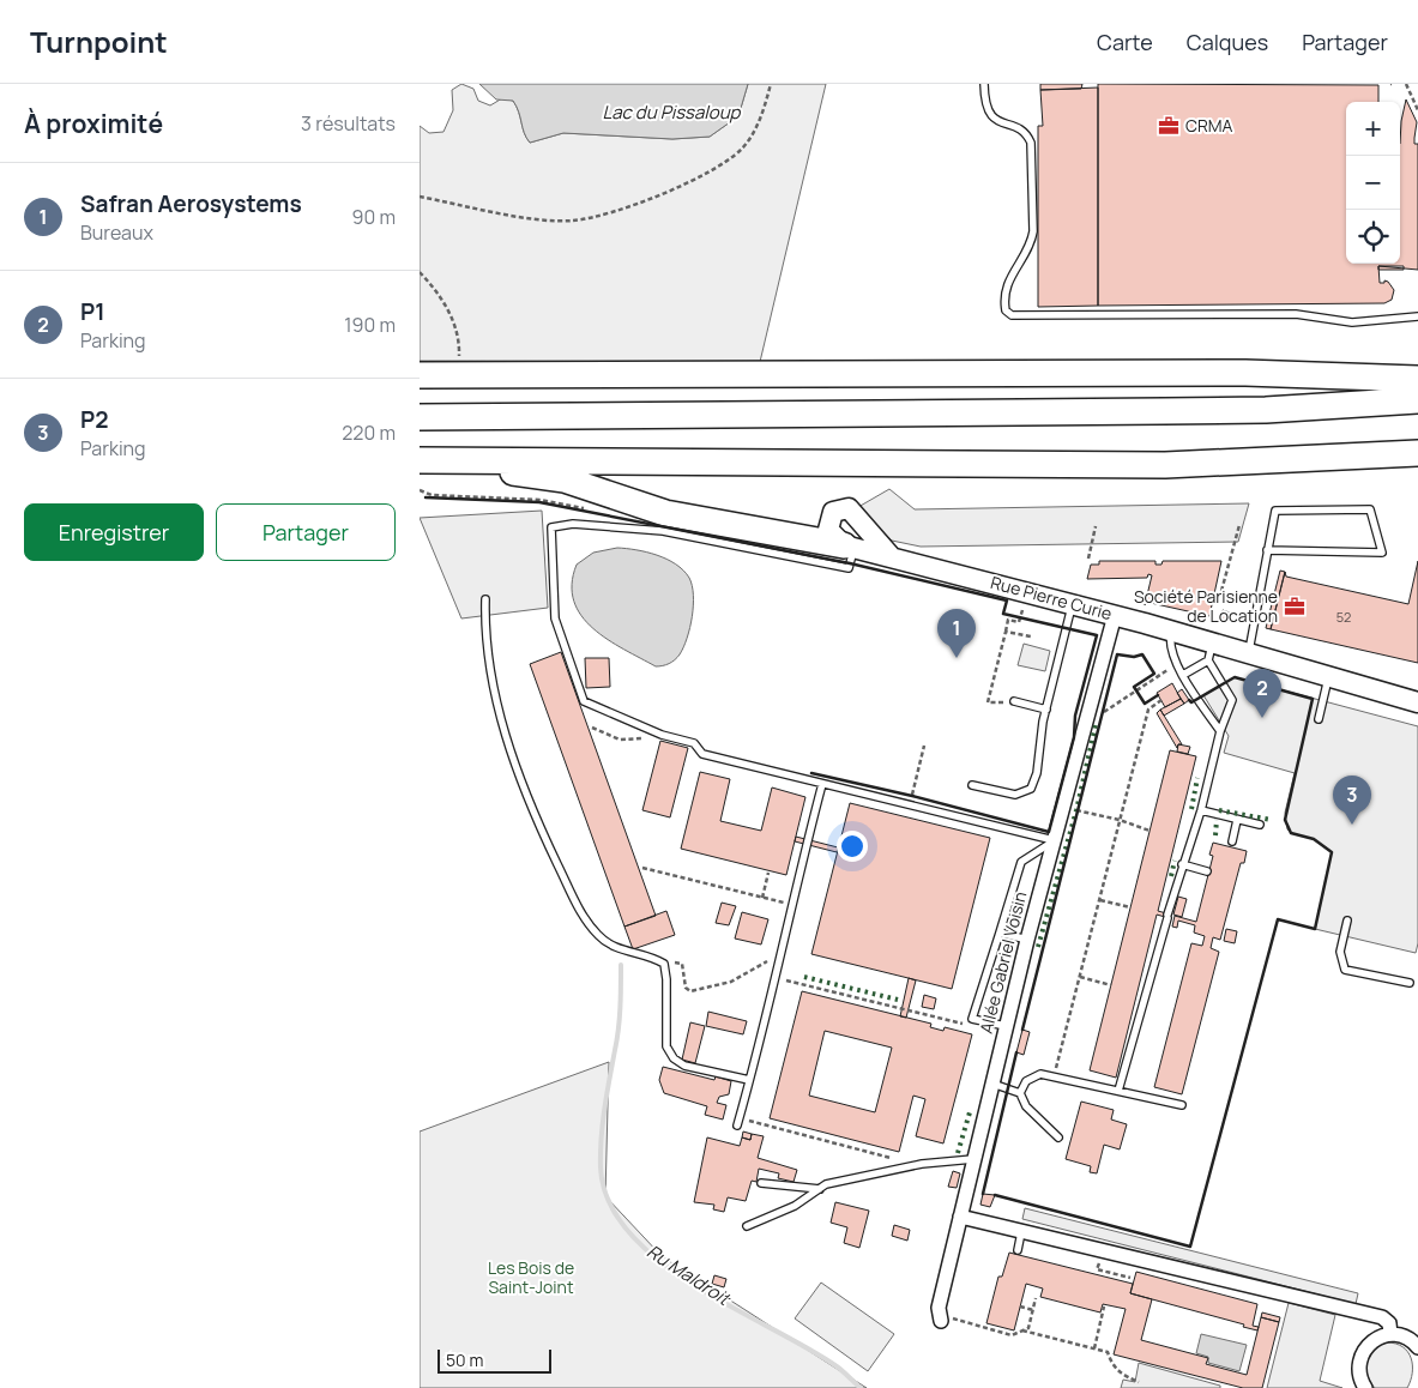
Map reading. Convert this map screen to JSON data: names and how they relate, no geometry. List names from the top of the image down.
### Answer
{
  "streets": {
    "street": ["Rue Pierre Curie", "Allée Gabriel Voisin"]
  },
  "crossings": [
    ["Rue Pierre Curie", "Allée Gabriel Voisin"]
  ],
  "water": ["Lac du Pissaloup", "Ru Maldroit"],
  "parks": ["Les Bois de Saint-Joint"],
  "places": {
    "office": ["CRMA", "Société Parisienne de Location"]
  },
  "house_numbers": ["52"],
  "scale_bar": "50 m",
  "page": {
    "header": "Turnpoint",
    "nav": ["Carte", "Calques", "Partager"],
    "heading": ["À proximité", "3 résultats"],
    "map_buttons": ["+", "−"],
    "list": [
      {
        "mark": "1",
        "name": "Safran Aerosystems",
        "note": "Bureaux",
        "value": "90 m"
      },
      {
        "mark": "2",
        "name": "P1",
        "note": "Parking",
        "value": "190 m"
      },
      {
        "mark": "3",
        "name": "P2",
        "note": "Parking",
        "value": "220 m"
      }
    ],
    "buttons": ["Enregistrer", "Partager"],
    "pins": ["1", "2", "3"],
    "scale": "50 m"
  }
}
